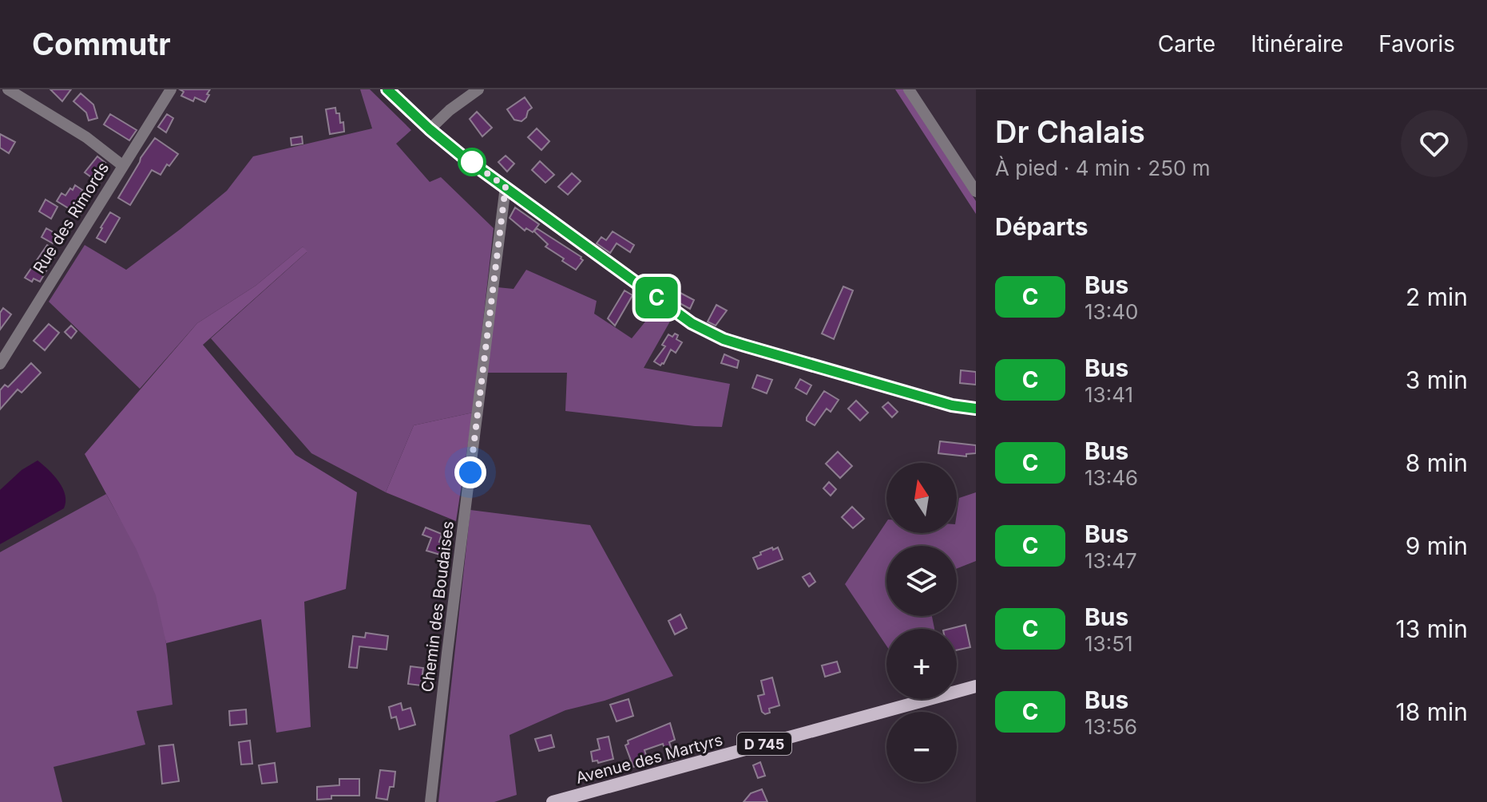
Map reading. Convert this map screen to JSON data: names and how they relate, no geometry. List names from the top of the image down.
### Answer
{
  "streets": {
    "main road": ["D 745", "Avenue des Martyrs"],
    "street": ["Rue des Rimords", "Chemin des Boudaises"]
  },
  "lines": ["bus line C"],
  "north": "top",
  "page": {
    "header": "Commutr",
    "nav": ["Carte", "Itinéraire", "Favoris"],
    "on_map": "C",
    "heading": [
      ["Dr Chalais", "À pied · 4 min · 250 m"],
      "Départs"
    ],
    "list": [
      {
        "mark": "C",
        "name": "Bus",
        "note": "13:40",
        "value": "2 min"
      },
      {
        "mark": "C",
        "name": "Bus",
        "note": "13:41",
        "value": "3 min"
      },
      {
        "mark": "C",
        "name": "Bus",
        "note": "13:46",
        "value": "8 min"
      },
      {
        "mark": "C",
        "name": "Bus",
        "note": "13:47",
        "value": "9 min"
      },
      {
        "mark": "C",
        "name": "Bus",
        "note": "13:51",
        "value": "13 min"
      },
      {
        "mark": "C",
        "name": "Bus",
        "note": "13:56",
        "value": "18 min"
      }
    ],
    "map_buttons": ["+", "−"]
  }
}
